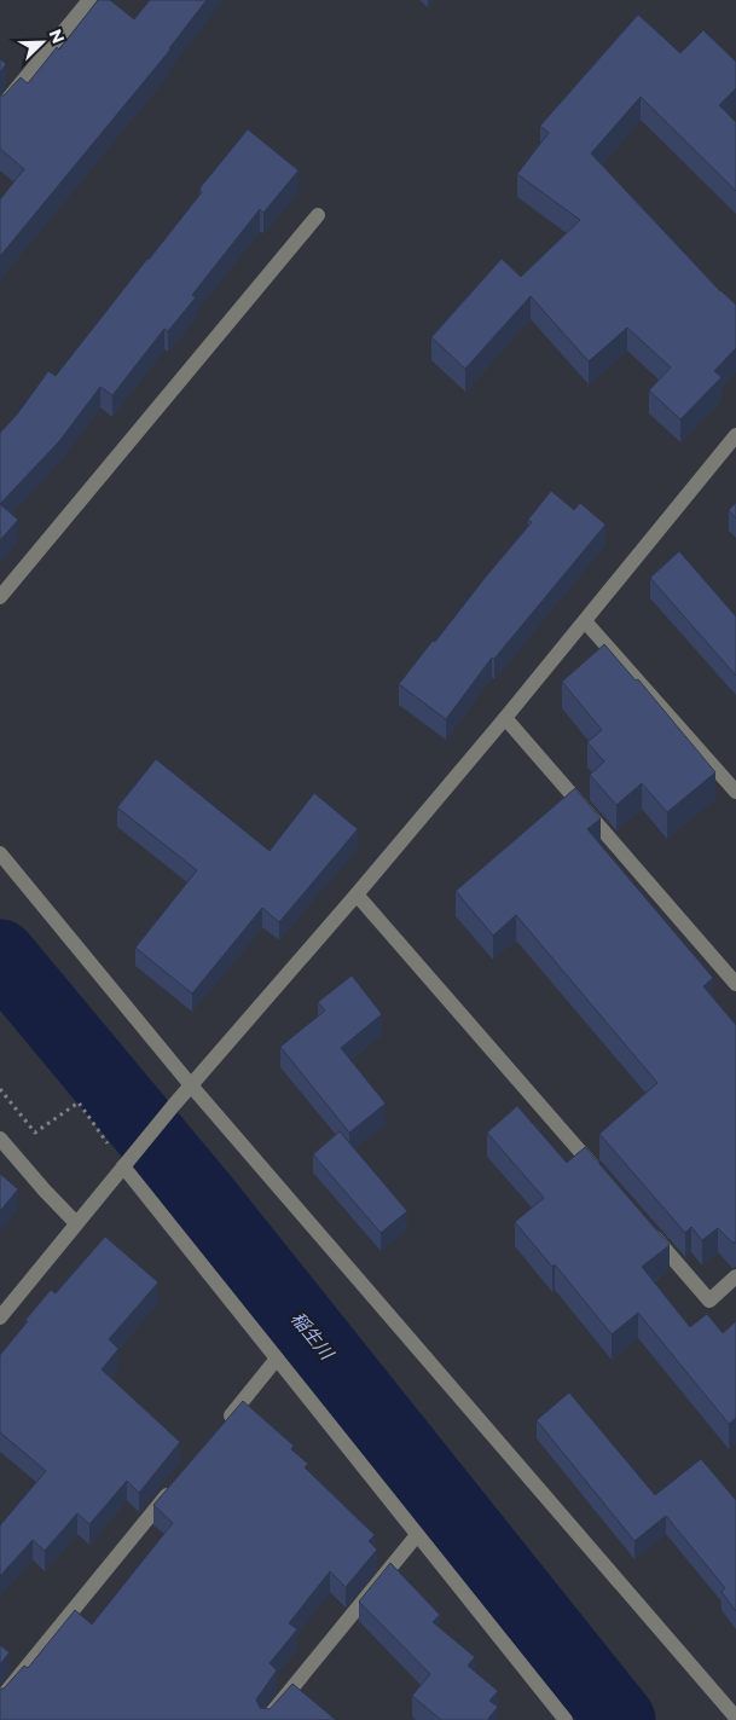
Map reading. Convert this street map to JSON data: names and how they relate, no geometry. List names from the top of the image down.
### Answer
{
  "water": ["稲生川"],
  "north": "top right"
}
